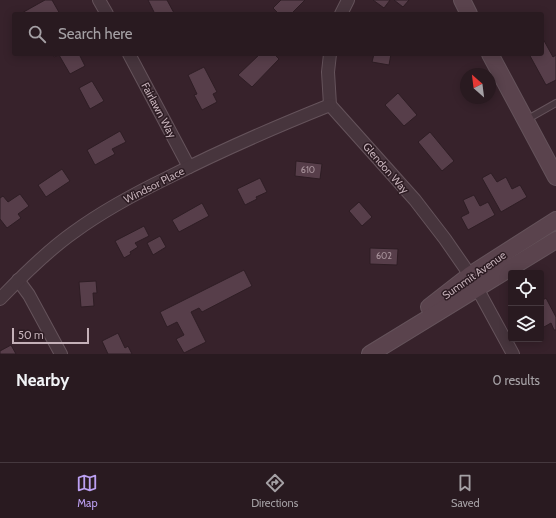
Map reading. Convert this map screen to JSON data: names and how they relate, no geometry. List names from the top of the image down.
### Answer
{
  "streets": {
    "main road": ["Summit Avenue"],
    "street": ["Fairlawn Way", "Glendon Way", "Windsor Place"]
  },
  "crossings": [
    ["Fairlawn Way", "Windsor Place"],
    ["Glendon Way", "Windsor Place"],
    ["Glendon Way", "Summit Avenue"]
  ],
  "house_numbers": ["610", "602"],
  "scale_bar": "50 m",
  "north": "top left",
  "page": {
    "search": "Search here",
    "scale": "50 m",
    "heading": ["Nearby", "0 results"],
    "nav": ["Map", "Directions", "Saved"]
  }
}
